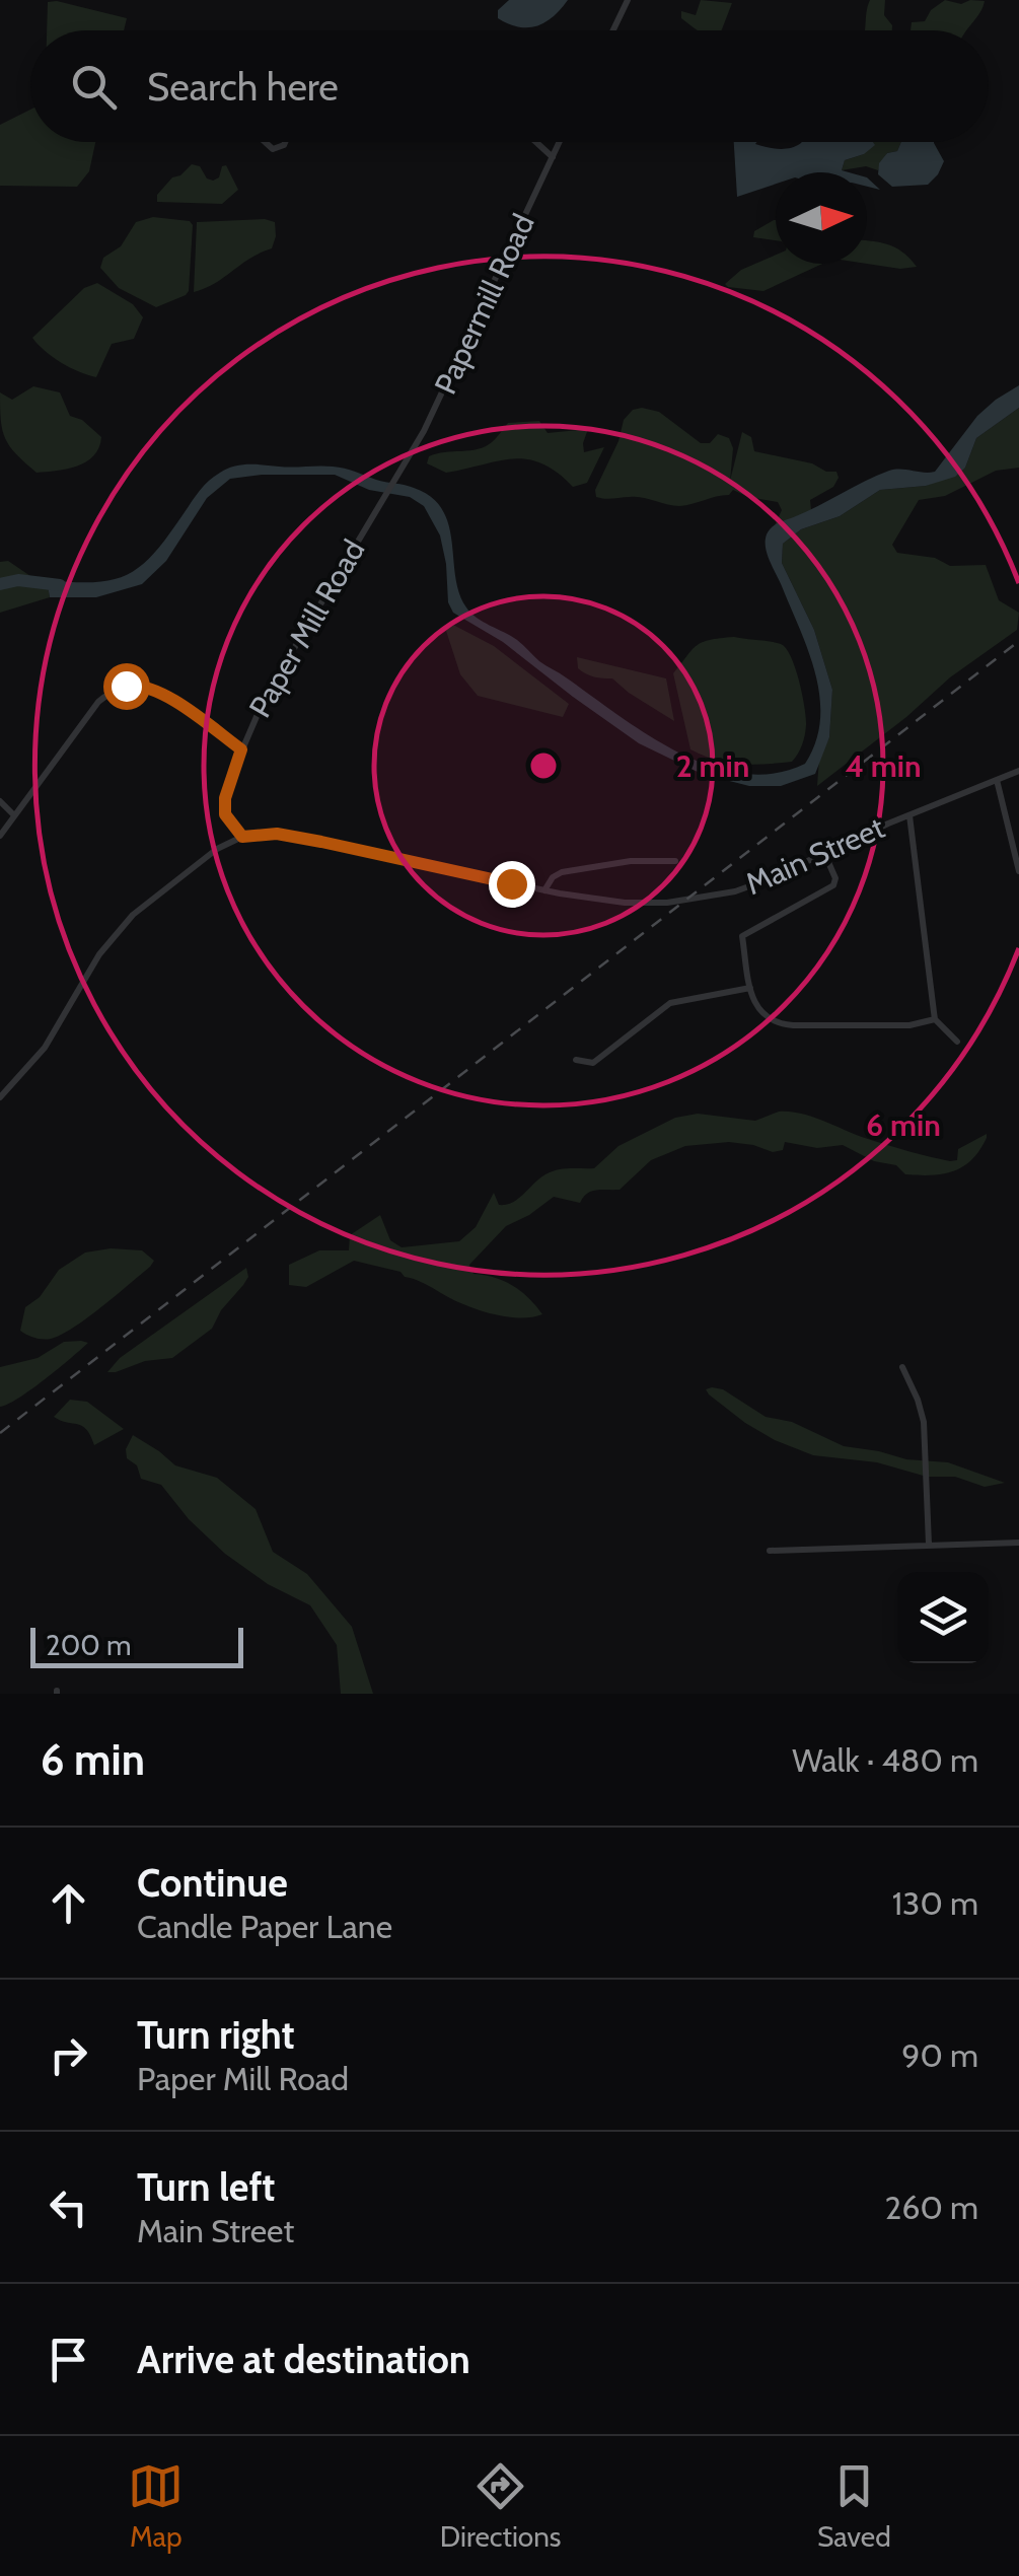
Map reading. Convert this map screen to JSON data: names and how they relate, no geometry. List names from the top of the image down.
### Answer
{
  "streets": {
    "street": ["Papermill Road", "Paper Mill Road", "Main Street"]
  },
  "crossings": [
    ["Papermill Road", "Paper Mill Road"],
    ["Paper Mill Road", "Main Street"]
  ],
  "scale_bar": "200 m",
  "north": "right",
  "page": {
    "search": "Search here",
    "scale": "200 m",
    "heading": ["6 min", "Walk · 480 m"],
    "list": [
      ["Continue", "Candle Paper Lane", "130 m"],
      ["Turn right", "Paper Mill Road", "90 m"],
      ["Turn left", "Main Street", "260 m"],
      "Arrive at destination"
    ],
    "nav": ["Map", "Directions", "Saved"]
  },
  "rings": ["2 min", "4 min", "6 min"]
}
